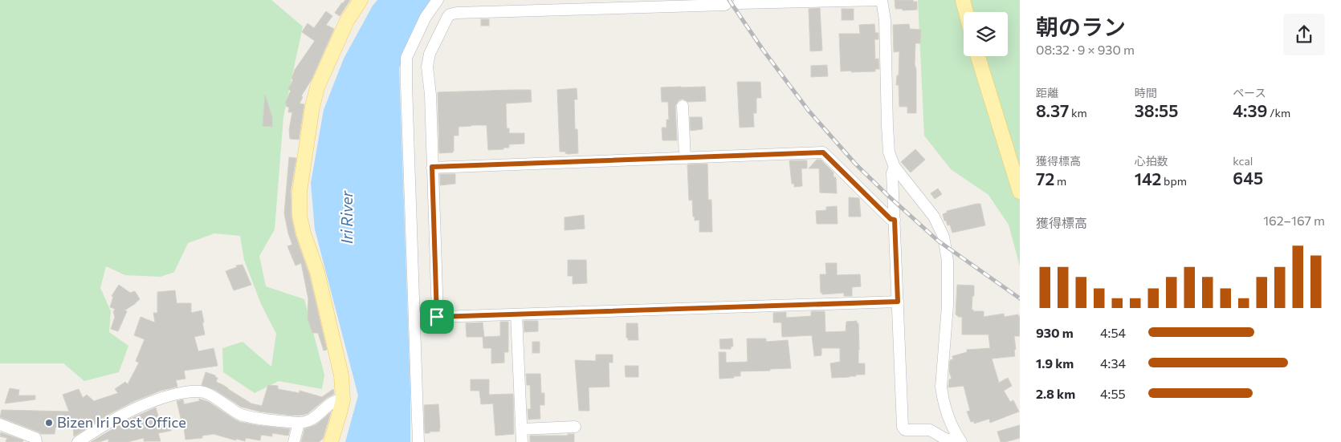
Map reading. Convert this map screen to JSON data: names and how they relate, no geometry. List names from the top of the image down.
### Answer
{
  "water": ["Iri River"],
  "places": ["Bizen Iri Post Office"],
  "page": {
    "heading": ["朝のラン", "08:32 · 9 × 930 m"],
    "stats": [
      ["距離", "8.37 km"],
      ["時間", "38:55"],
      ["ペース", "4:39 /km"],
      ["獲得標高", "72 m"],
      ["心拍数", "142 bpm"],
      ["kcal", "645"]
    ],
    "chart": ["獲得標高", "162–167 m"],
    "list": [
      {
        "name": "930 m",
        "note": "4:54"
      },
      {
        "name": "1.9 km",
        "note": "4:34"
      },
      {
        "name": "2.8 km",
        "note": "4:55"
      }
    ]
  }
}
